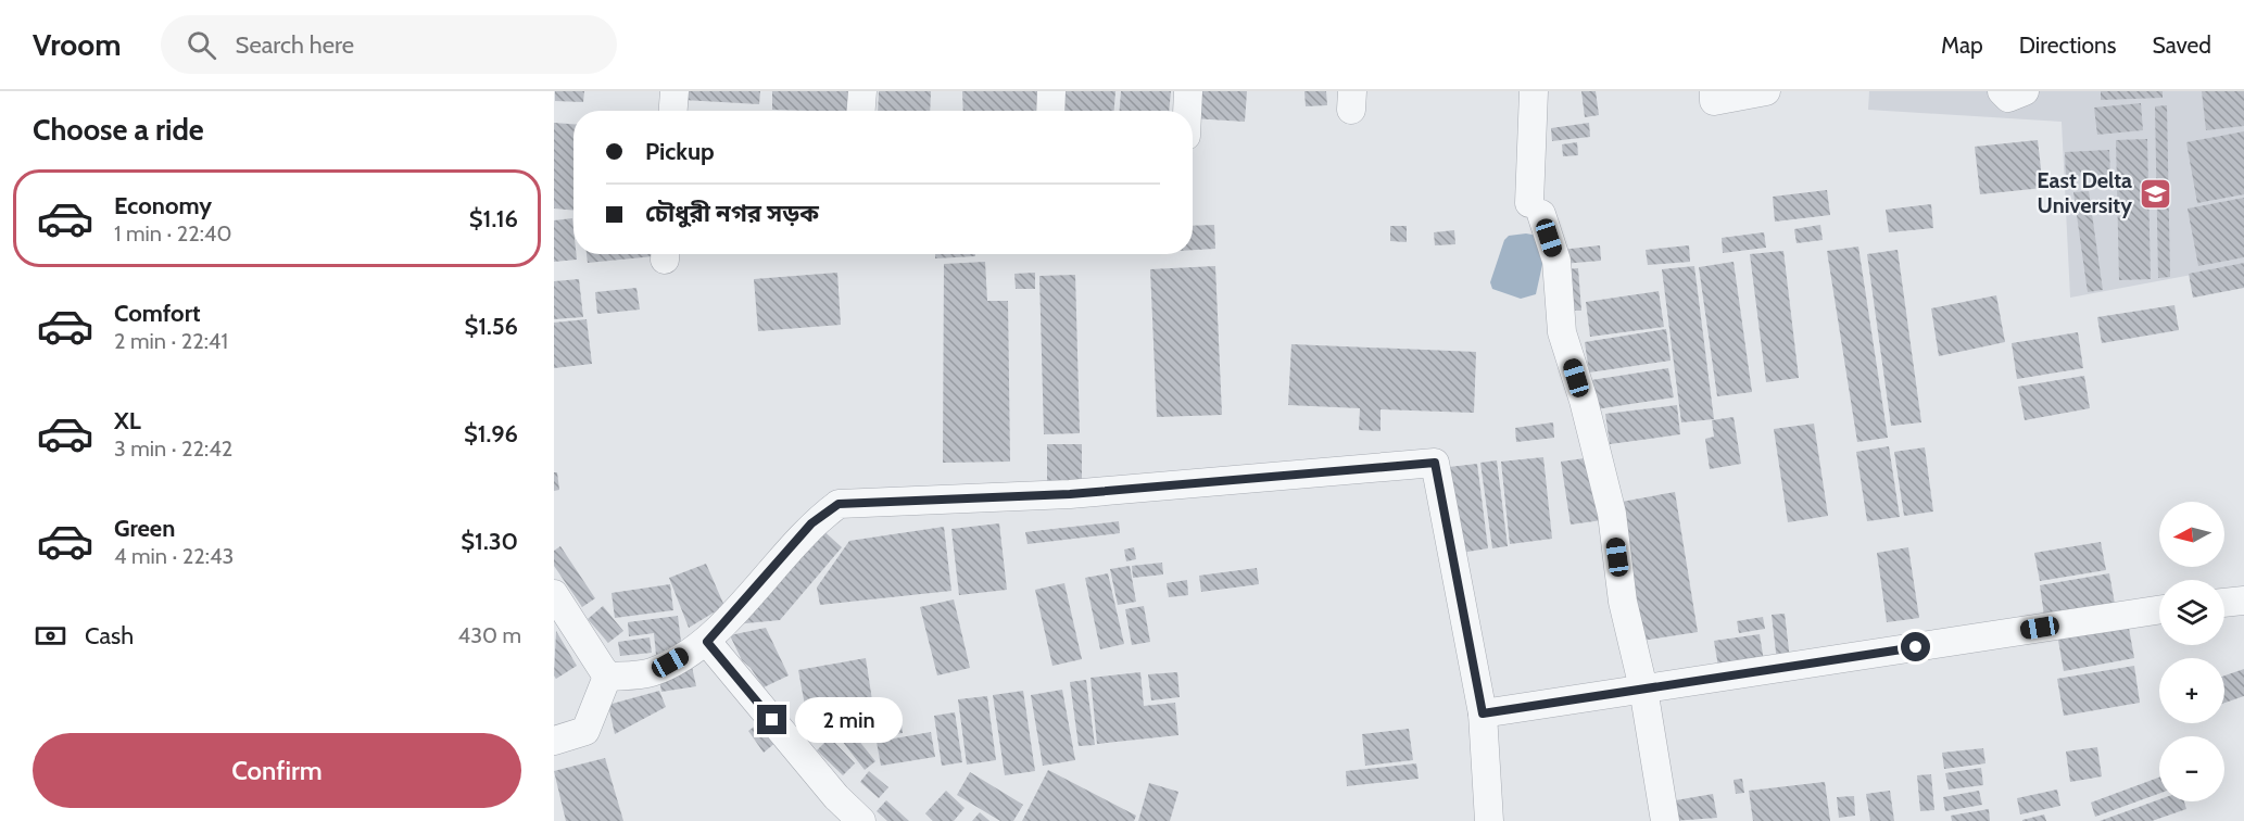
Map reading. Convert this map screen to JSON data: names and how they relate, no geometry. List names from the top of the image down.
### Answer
{
  "places": {
    "school or university": ["East Delta University"]
  },
  "north": "left",
  "page": {
    "header": "Vroom",
    "search": "Search here",
    "nav": ["Map", "Directions", "Saved"],
    "heading": "Choose a ride",
    "banner": ["Pickup", "চৌধুরী নগর সড়ক"],
    "list": [
      {
        "name": "Economy",
        "note": "1 min · 22:40",
        "value": "$1.16"
      },
      {
        "name": "Comfort",
        "note": "2 min · 22:41",
        "value": "$1.56"
      },
      {
        "name": "XL",
        "note": "3 min · 22:42",
        "value": "$1.96"
      },
      {
        "name": "Green",
        "note": "4 min · 22:43",
        "value": "$1.30"
      }
    ],
    "map_buttons": ["+", "−"],
    "pay": ["Cash", "430 m"],
    "bubble": "2 min",
    "buttons": "Confirm"
  }
}
